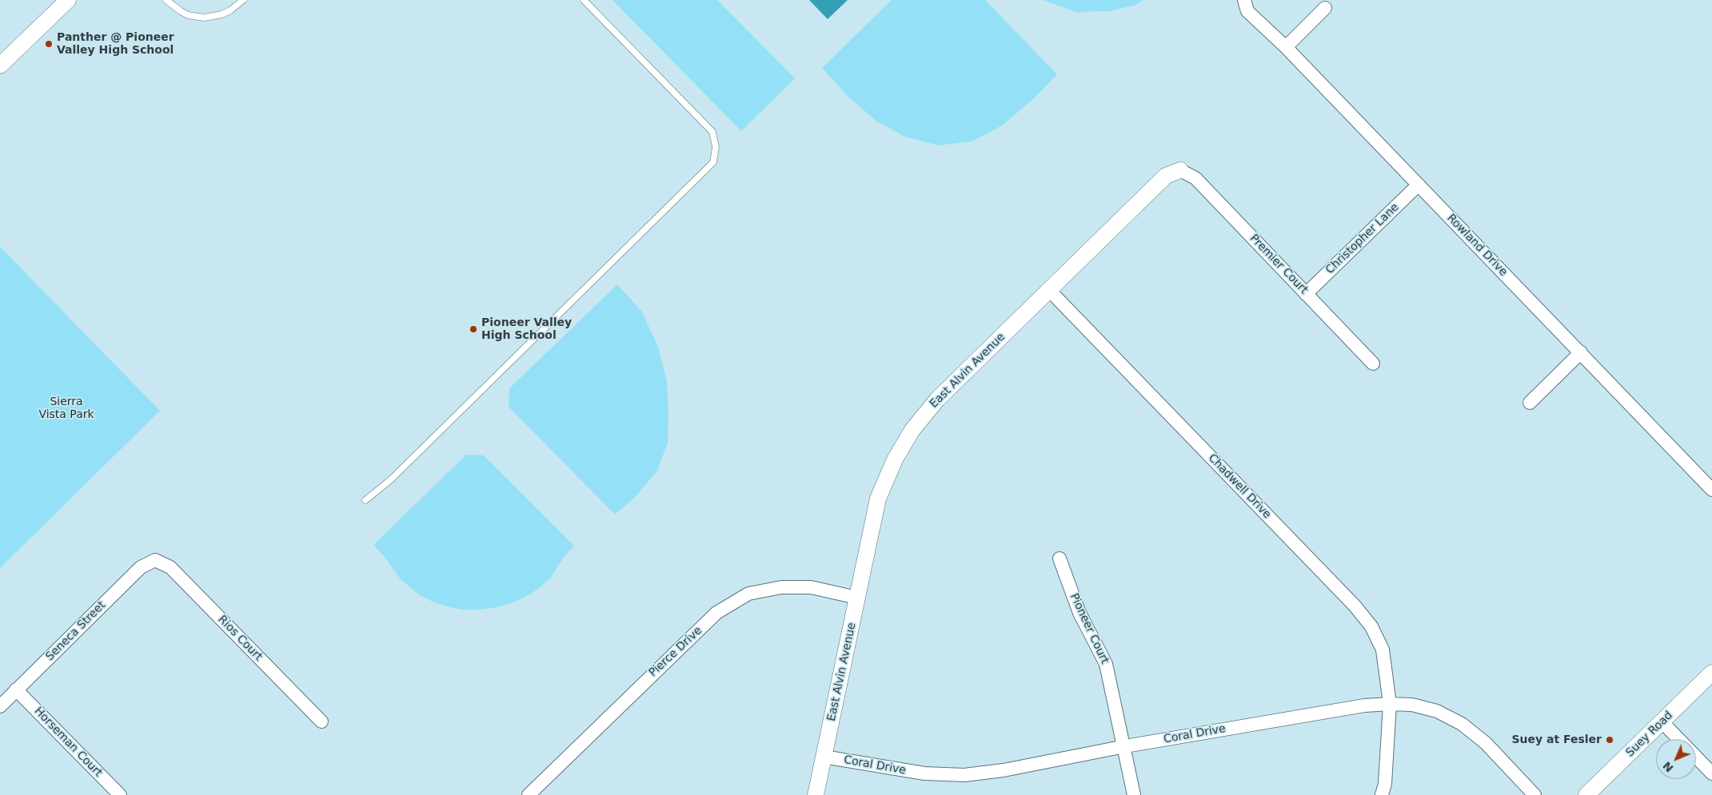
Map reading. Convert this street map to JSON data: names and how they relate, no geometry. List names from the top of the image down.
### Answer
{
  "streets": {
    "street": [
      "Christopher Lane",
      "Rowland Drive",
      "Premier Court",
      "East Alvin Avenue",
      "Chadwell Drive",
      "Pioneer Court",
      "Seneca Street",
      "Rios Court",
      "Pierce Drive",
      "Coral Drive",
      "Suey Road",
      "Horseman Court"
    ]
  },
  "crossings": [
    ["Christopher Lane", "Rowland Drive"],
    ["Christopher Lane", "Premier Court"],
    ["Premier Court", "East Alvin Avenue"],
    ["East Alvin Avenue", "Chadwell Drive"],
    ["East Alvin Avenue", "Pierce Drive"],
    ["East Alvin Avenue", "Coral Drive"],
    ["Chadwell Drive", "Coral Drive"],
    ["Pioneer Court", "Coral Drive"],
    ["Seneca Street", "Rios Court"],
    ["Seneca Street", "Horseman Court"]
  ],
  "parks": ["Sierra Vista Park"],
  "places": ["Panther @ Pioneer Valley High School", "Pioneer Valley High School", "Suey at Fesler"],
  "north": "bottom left"
}
